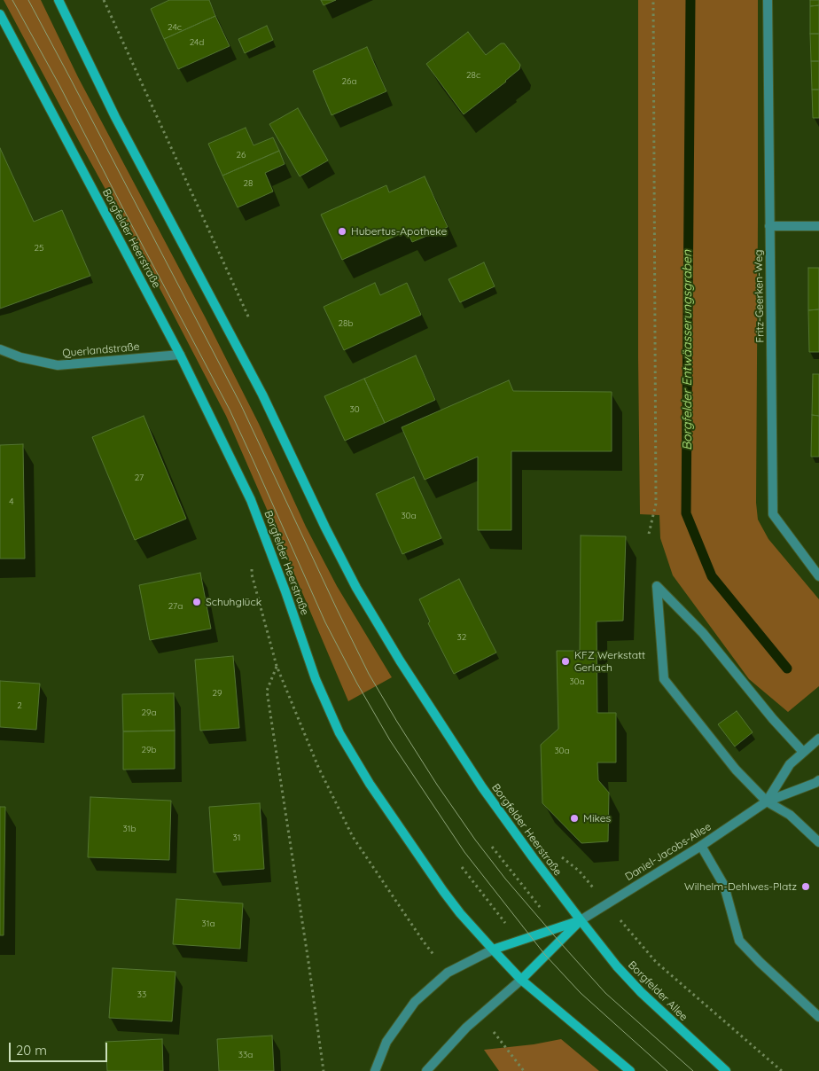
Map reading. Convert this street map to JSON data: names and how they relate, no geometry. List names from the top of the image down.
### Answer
{
  "streets": {
    "main road": ["Borgfelder Heerstraße", "Borgfelder Allee"],
    "street": ["Fritz-Geerken-Weg", "Querlandstraße", "Daniel-Jacobs-Allee"]
  },
  "crossings": [
    ["Borgfelder Heerstraße", "Querlandstraße"],
    ["Borgfelder Heerstraße", "Daniel-Jacobs-Allee"],
    ["Borgfelder Heerstraße", "Borgfelder Allee"],
    ["Daniel-Jacobs-Allee", "Borgfelder Allee"]
  ],
  "water": ["Borgfelder Entwäasserungsgraben"],
  "places": [
    "Hubertus-Apotheke",
    "Schuhglück",
    "KFZ Werkstatt Gerlach",
    "Mikes",
    "Wilhelm-Dehlwes-Platz"
  ],
  "house_numbers": [
    "24c",
    "24d",
    "28c",
    "26a",
    "26",
    "28",
    "25",
    "28b",
    "30",
    "27",
    "4",
    "30a",
    "27a",
    "32",
    "30a",
    "29",
    "2",
    "29a",
    "29b",
    "30a",
    "31b",
    "31",
    "31a",
    "33",
    "33a"
  ],
  "scale_bar": "20 m"
}
